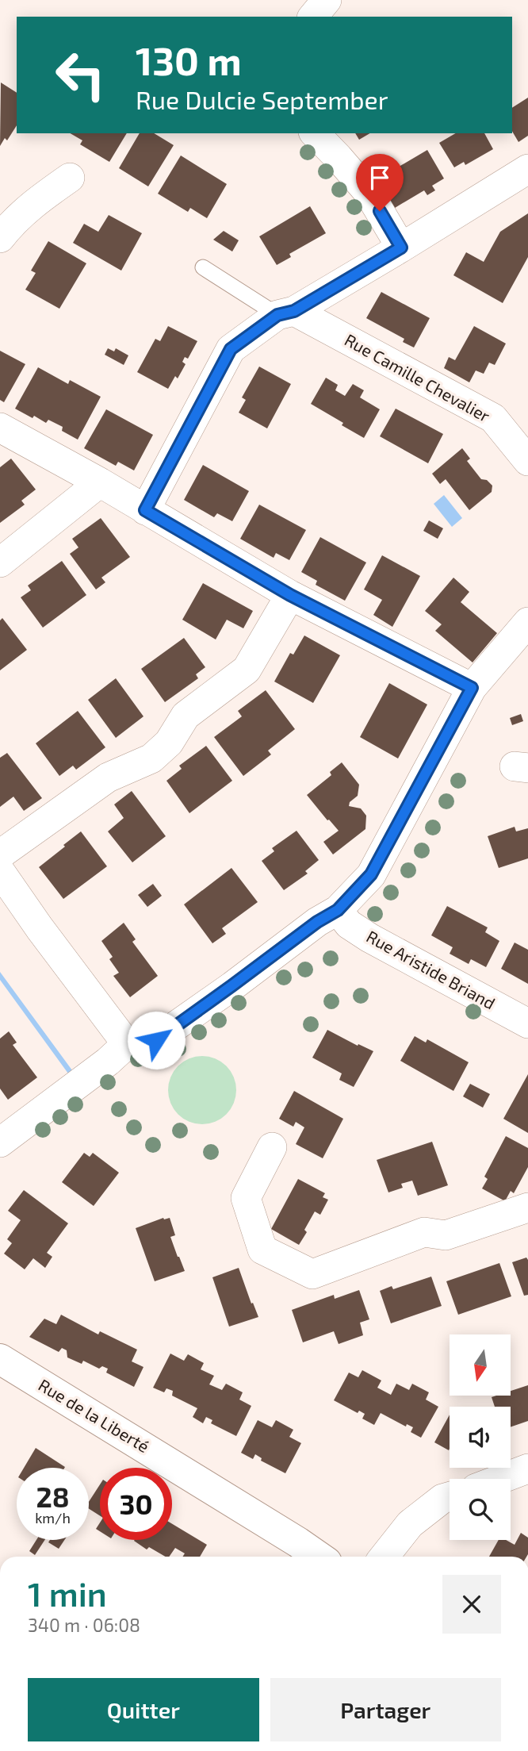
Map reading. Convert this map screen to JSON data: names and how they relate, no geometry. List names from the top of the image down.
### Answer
{
  "streets": {
    "street": ["Rue Camille Chevalier", "Rue Aristide Briand", "Rue de la Liberté"]
  },
  "north": "bottom",
  "page": {
    "turn": ["130 m", "Rue Dulcie September"],
    "speed": "28 km/h",
    "limit": "30",
    "heading": ["1 min", "340 m · 06:08"],
    "buttons": ["Quitter", "Partager"]
  }
}
